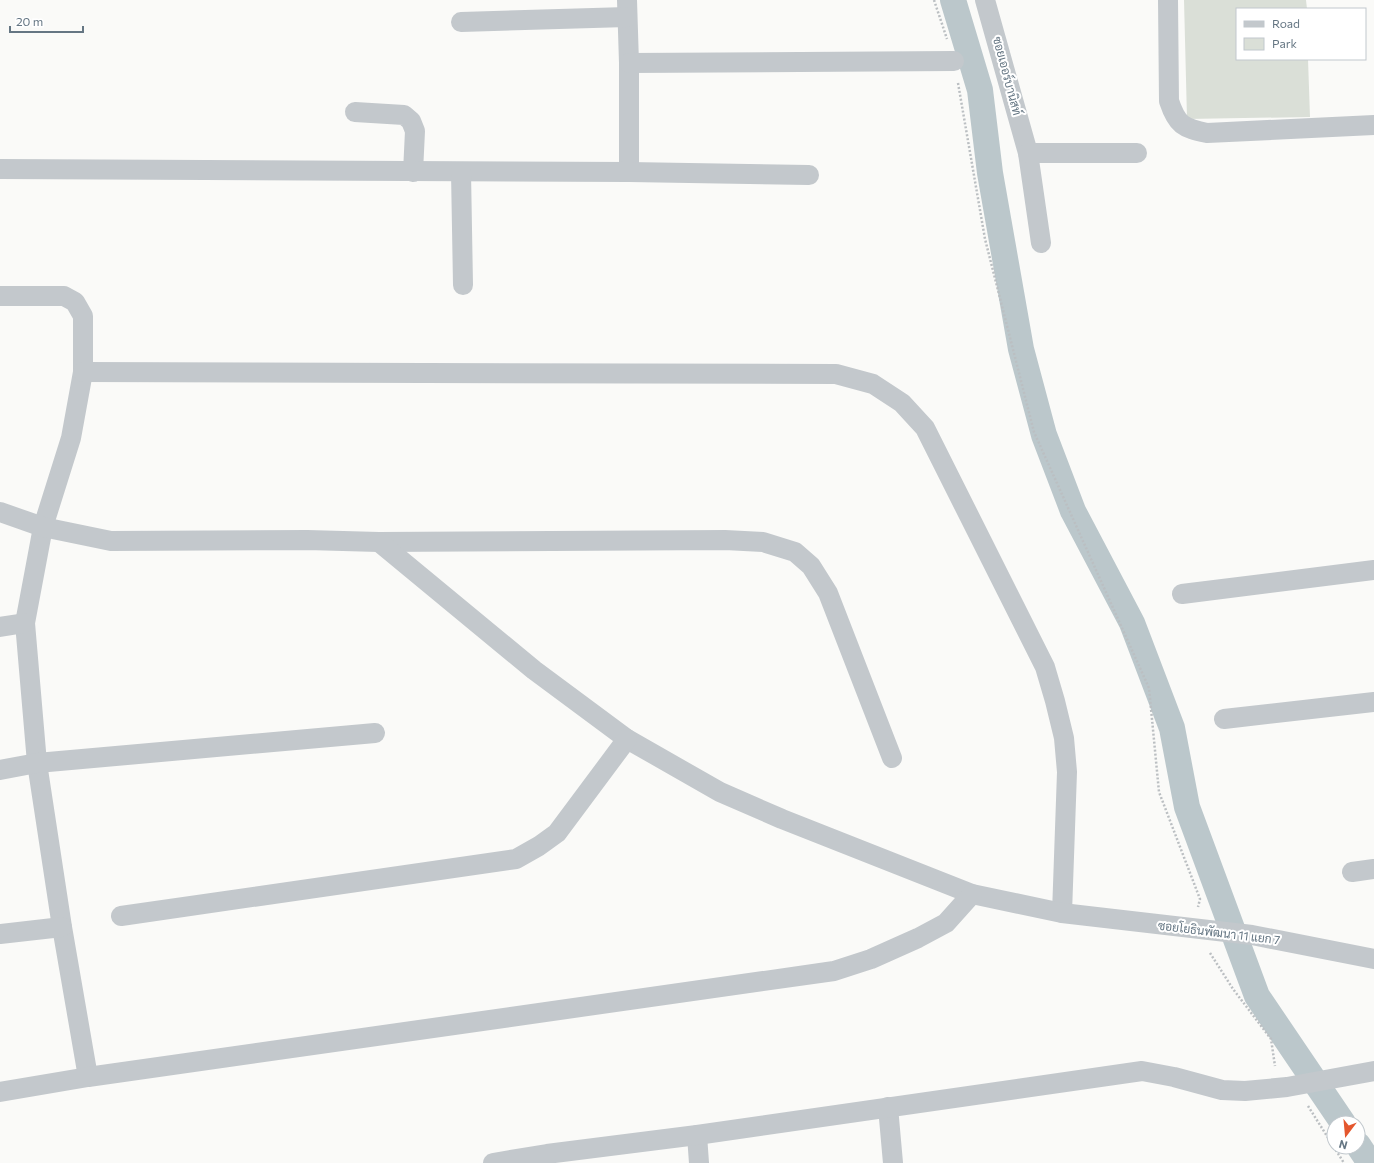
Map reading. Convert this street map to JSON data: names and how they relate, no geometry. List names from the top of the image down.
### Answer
{
  "streets": {
    "street": ["ซอยเออร์บานิสท์", "ซอยโยธินพัฒนา 11 แยก 7"]
  },
  "legend": ["Road", "Park"],
  "scale_bar": "20 m",
  "north": "bottom"
}
